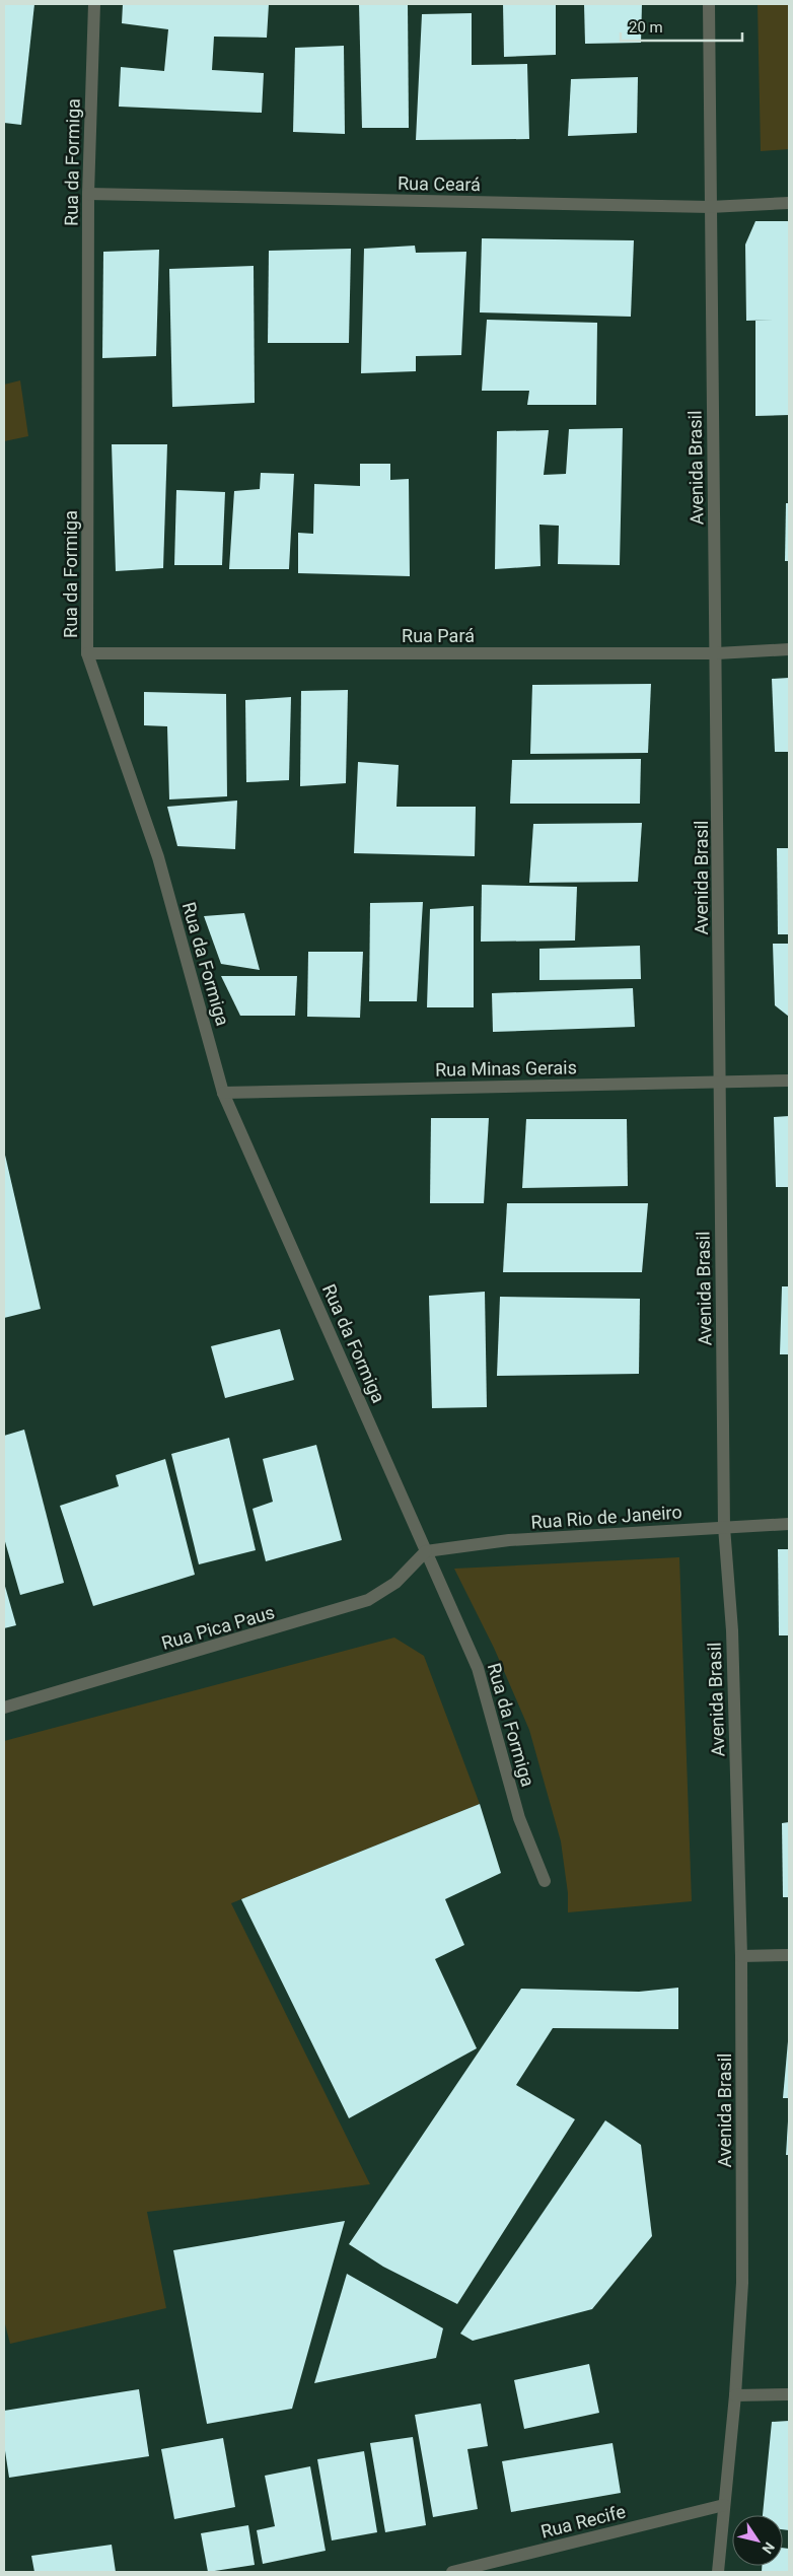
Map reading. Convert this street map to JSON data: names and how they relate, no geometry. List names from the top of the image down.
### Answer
{
  "streets": {
    "street": [
      "Rua da Formiga",
      "Rua Ceará",
      "Avenida Brasil",
      "Rua Pará",
      "Rua Minas Gerais",
      "Rua Rio de Janeiro",
      "Rua Pica Paus",
      "Rua Recife"
    ]
  },
  "crossings": [
    ["Rua da Formiga", "Rua Ceará"],
    ["Rua da Formiga", "Rua Pará"],
    ["Rua da Formiga", "Rua Minas Gerais"],
    ["Rua da Formiga", "Rua Rio de Janeiro"],
    ["Rua da Formiga", "Rua Pica Paus"],
    ["Rua Ceará", "Avenida Brasil"],
    ["Avenida Brasil", "Rua Pará"],
    ["Avenida Brasil", "Rua Minas Gerais"],
    ["Avenida Brasil", "Rua Rio de Janeiro"],
    ["Avenida Brasil", "Rua Recife"],
    ["Rua Rio de Janeiro", "Rua Pica Paus"]
  ],
  "scale_bar": "20 m",
  "north": "bottom right"
}
